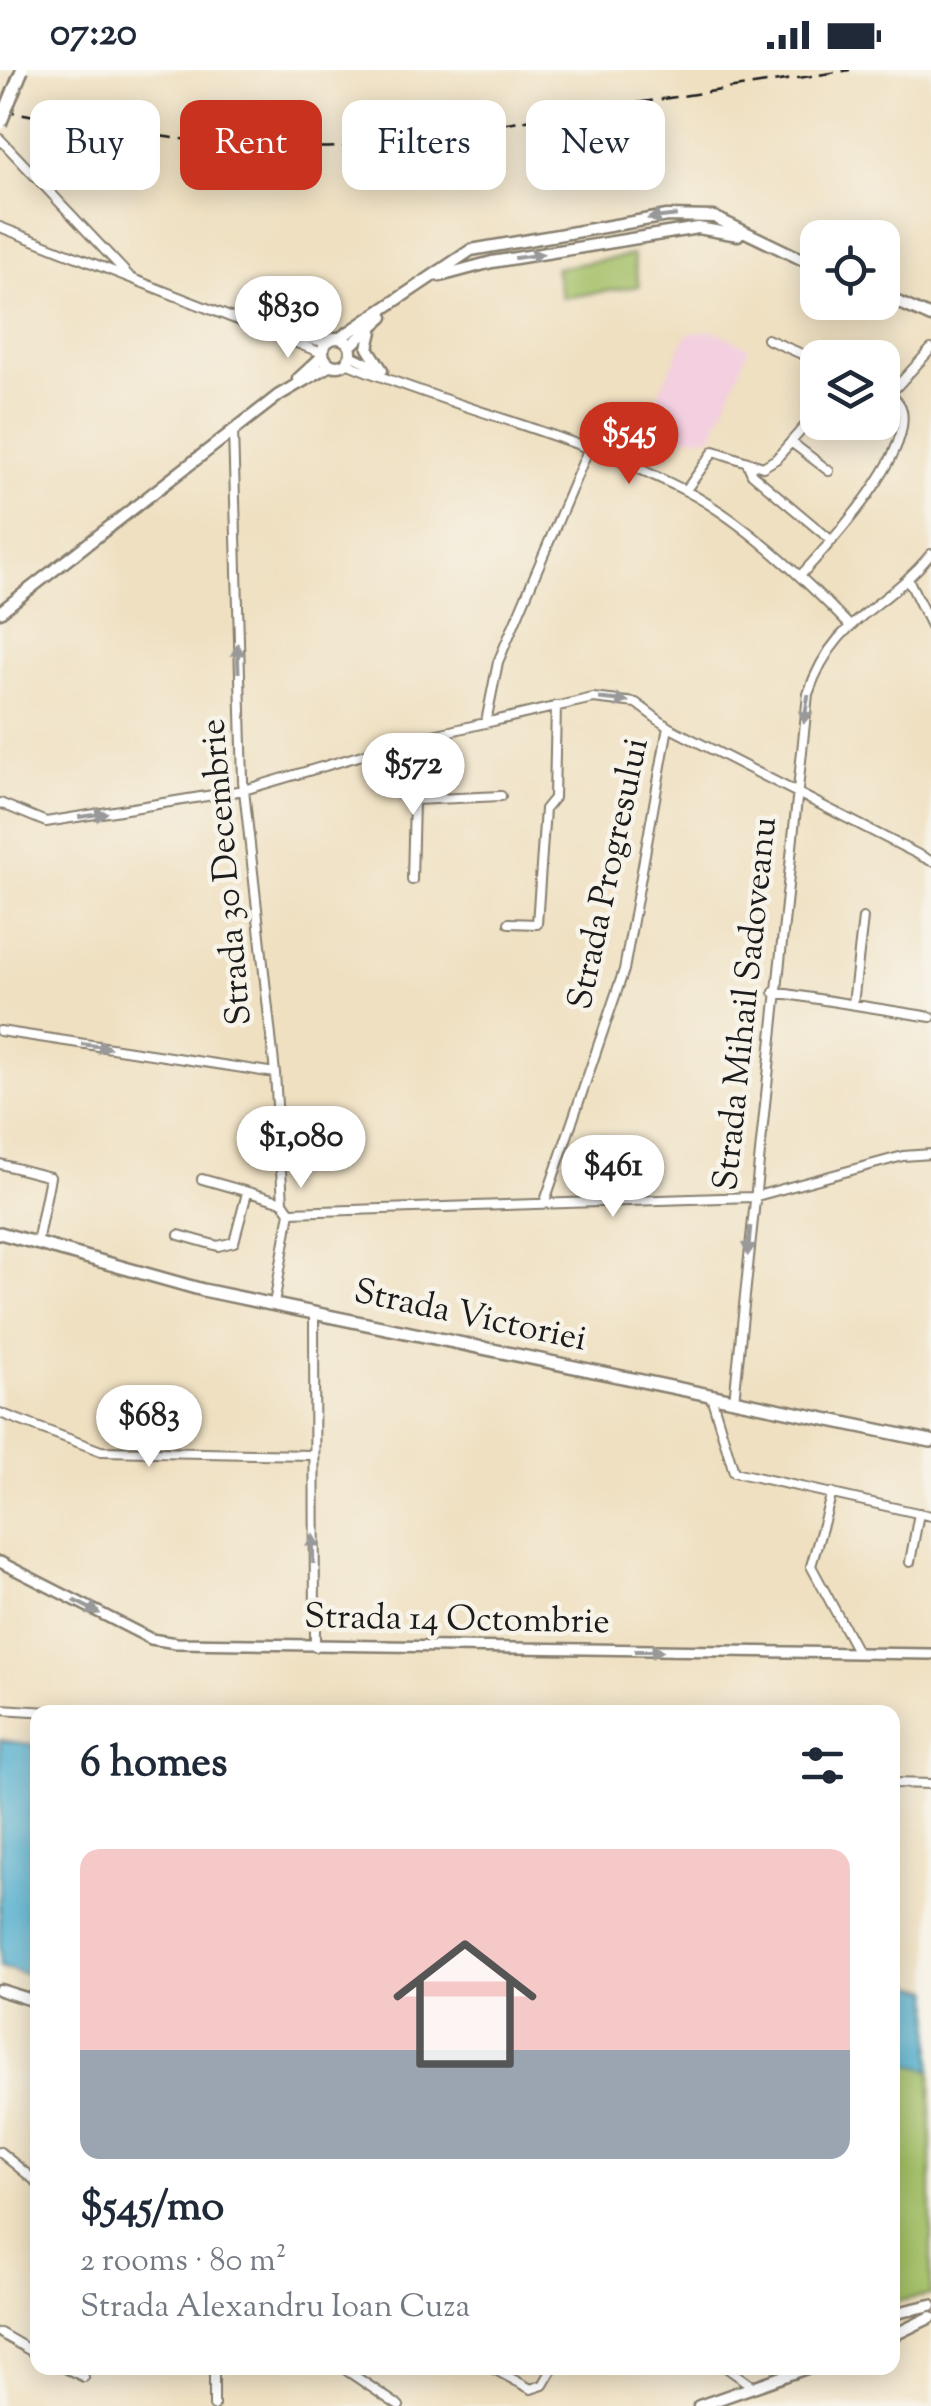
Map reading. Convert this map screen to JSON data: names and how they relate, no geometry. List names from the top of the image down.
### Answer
{
  "streets": {
    "main road": ["Strada Victoriei"],
    "street": [
      "Strada 30 Decembrie",
      "Strada Progresului",
      "Strada Mihail Sadoveanu",
      "Strada 14 Octombrie"
    ]
  },
  "crossings": [
    ["Strada Mihail Sadoveanu", "Strada Victoriei"]
  ],
  "one_way": ["Strada 30 Decembrie", "Strada Mihail Sadoveanu", "Strada 14 Octombrie"],
  "page": {
    "status": "07:20",
    "chip": [
      "Buy",
      "Rent",
      "Filters",
      "New"
    ],
    "price": [
      "$830",
      "$545",
      "$572",
      "$1,080",
      "$461",
      "$683"
    ],
    "heading": "6 homes",
    "list": [
      {
        "name": "$545/mo",
        "note": "2 rooms · 80 m² · Strada Alexandru Ioan Cuza"
      }
    ]
  }
}
